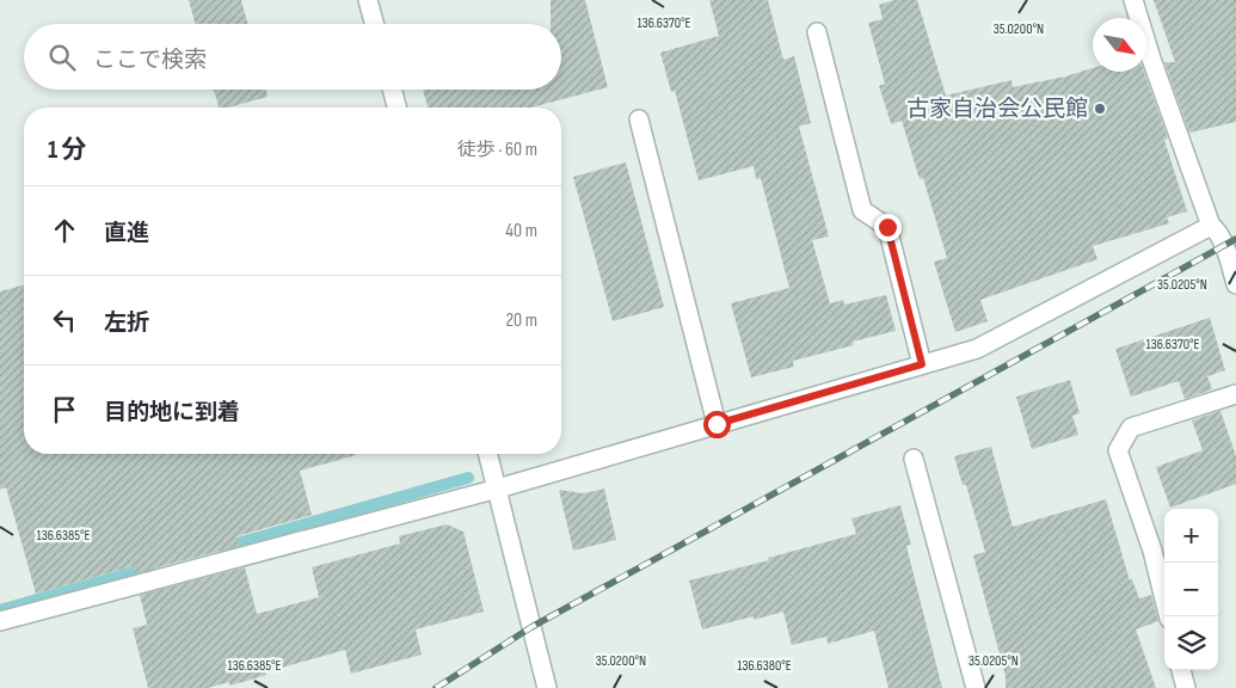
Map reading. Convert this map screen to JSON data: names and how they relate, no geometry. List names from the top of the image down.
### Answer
{
  "places": ["古家自治会公民館"],
  "north": "bottom right",
  "page": {
    "search": "ここで検索",
    "heading": ["1 分", "徒歩 · 60 m"],
    "list": [
      ["直進", "40 m"],
      ["左折", "20 m"],
      "目的地に到着"
    ],
    "map_buttons": ["+", "−"]
  },
  "coordinates": [
    "136.6370°E",
    "35.0200°N",
    "35.0205°N",
    "136.6385°E",
    "136.6380°E"
  ]
}
